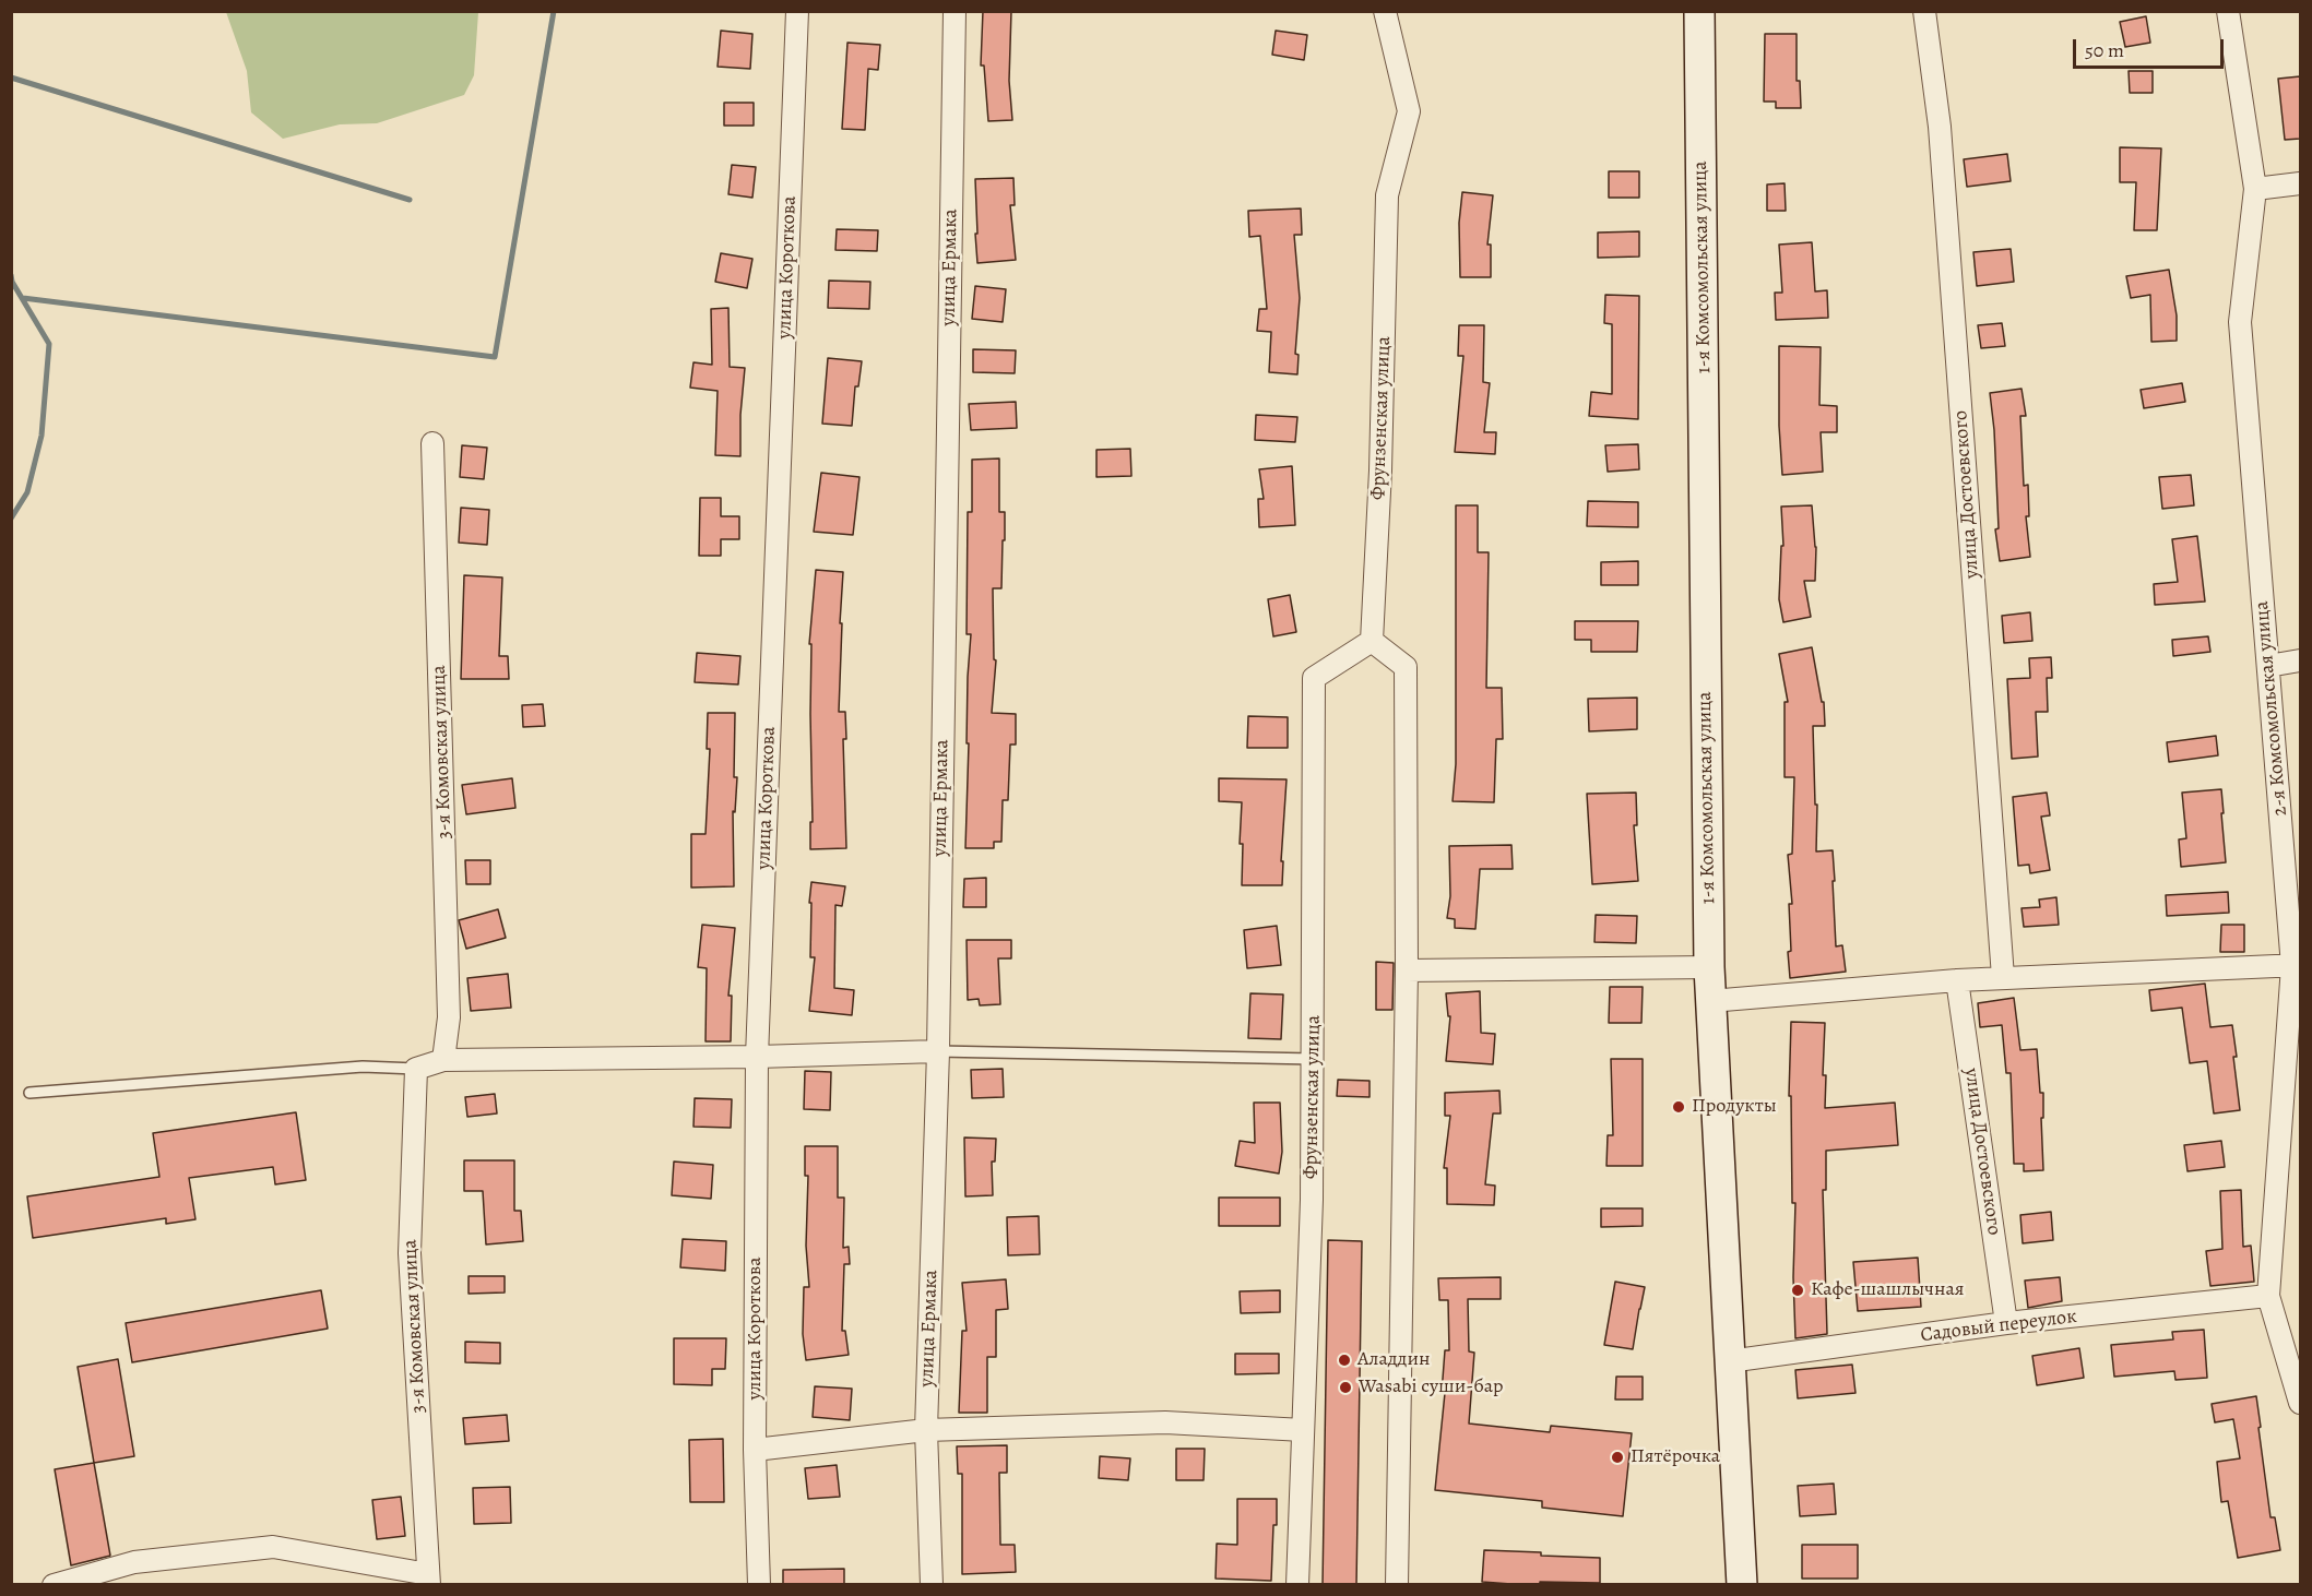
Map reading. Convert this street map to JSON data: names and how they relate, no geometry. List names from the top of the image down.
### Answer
{
  "streets": {
    "main road": ["1-я Комсомольская улица"],
    "street": [
      "улица Короткова",
      "улица Ермака",
      "Фрунзенская улица",
      "улица Достоевского",
      "2-я Комсомольская улица",
      "3-я Комовская улица",
      "Садовый переулок"
    ]
  },
  "crossings": [
    ["1-я Комсомольская улица", "Садовый переулок"],
    ["улица Достоевского", "Садовый переулок"],
    ["2-я Комсомольская улица", "Садовый переулок"]
  ],
  "places": [
    "Продукты",
    "Кафе-шашлычная",
    "Аладдин",
    "Wasabi суши-бар",
    "Пятёрочка"
  ],
  "scale_bar": "50 m"
}
